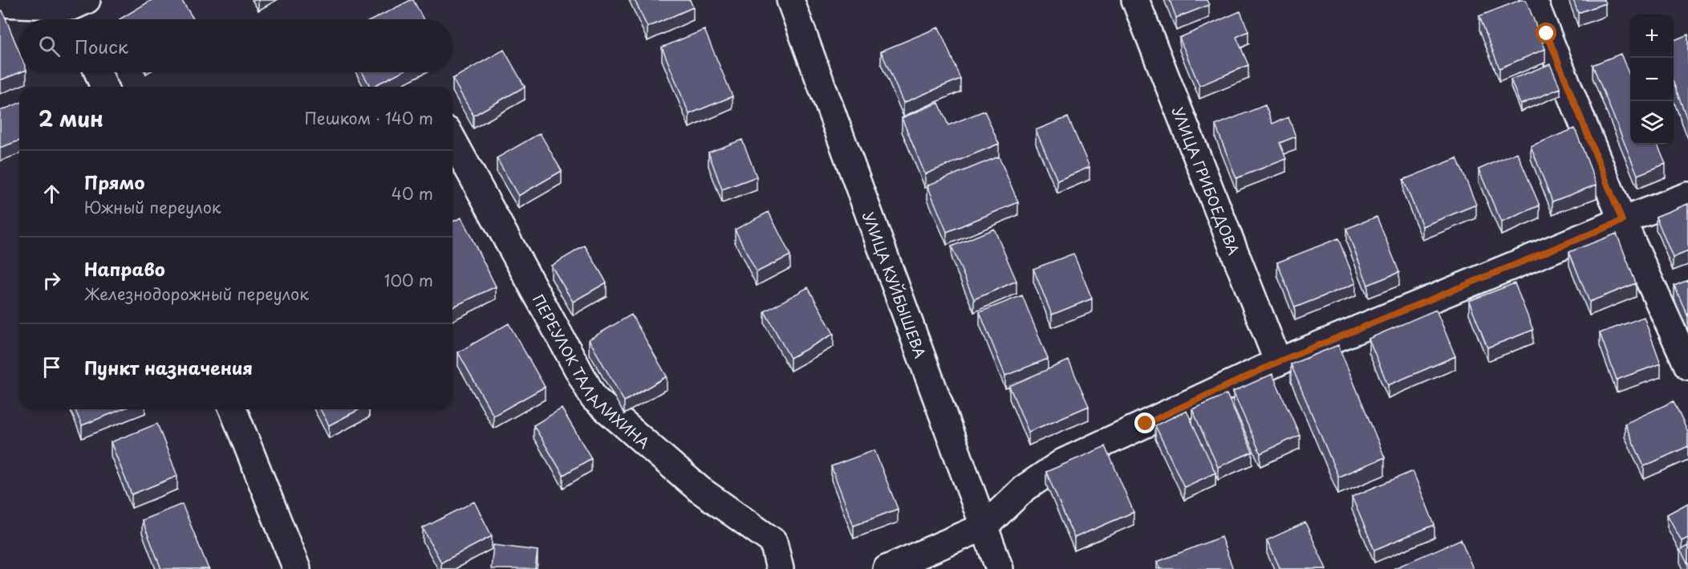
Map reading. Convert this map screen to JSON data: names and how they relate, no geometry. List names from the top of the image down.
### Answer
{
  "streets": {
    "street": ["УЛИЦА ГРИБОЕДОВА", "УЛИЦА КУЙБЫШЕВА", "ПЕРЕУЛОК ТАЛАЛИХИНА"]
  },
  "page": {
    "map_buttons": ["+", "−"],
    "search": "Поиск",
    "heading": ["2 мин", "Пешком · 140 m"],
    "list": [
      ["Прямо", "Южный переулок", "40 m"],
      ["Направо", "Железнодорожный переулок", "100 m"],
      "Пункт назначения"
    ]
  }
}
